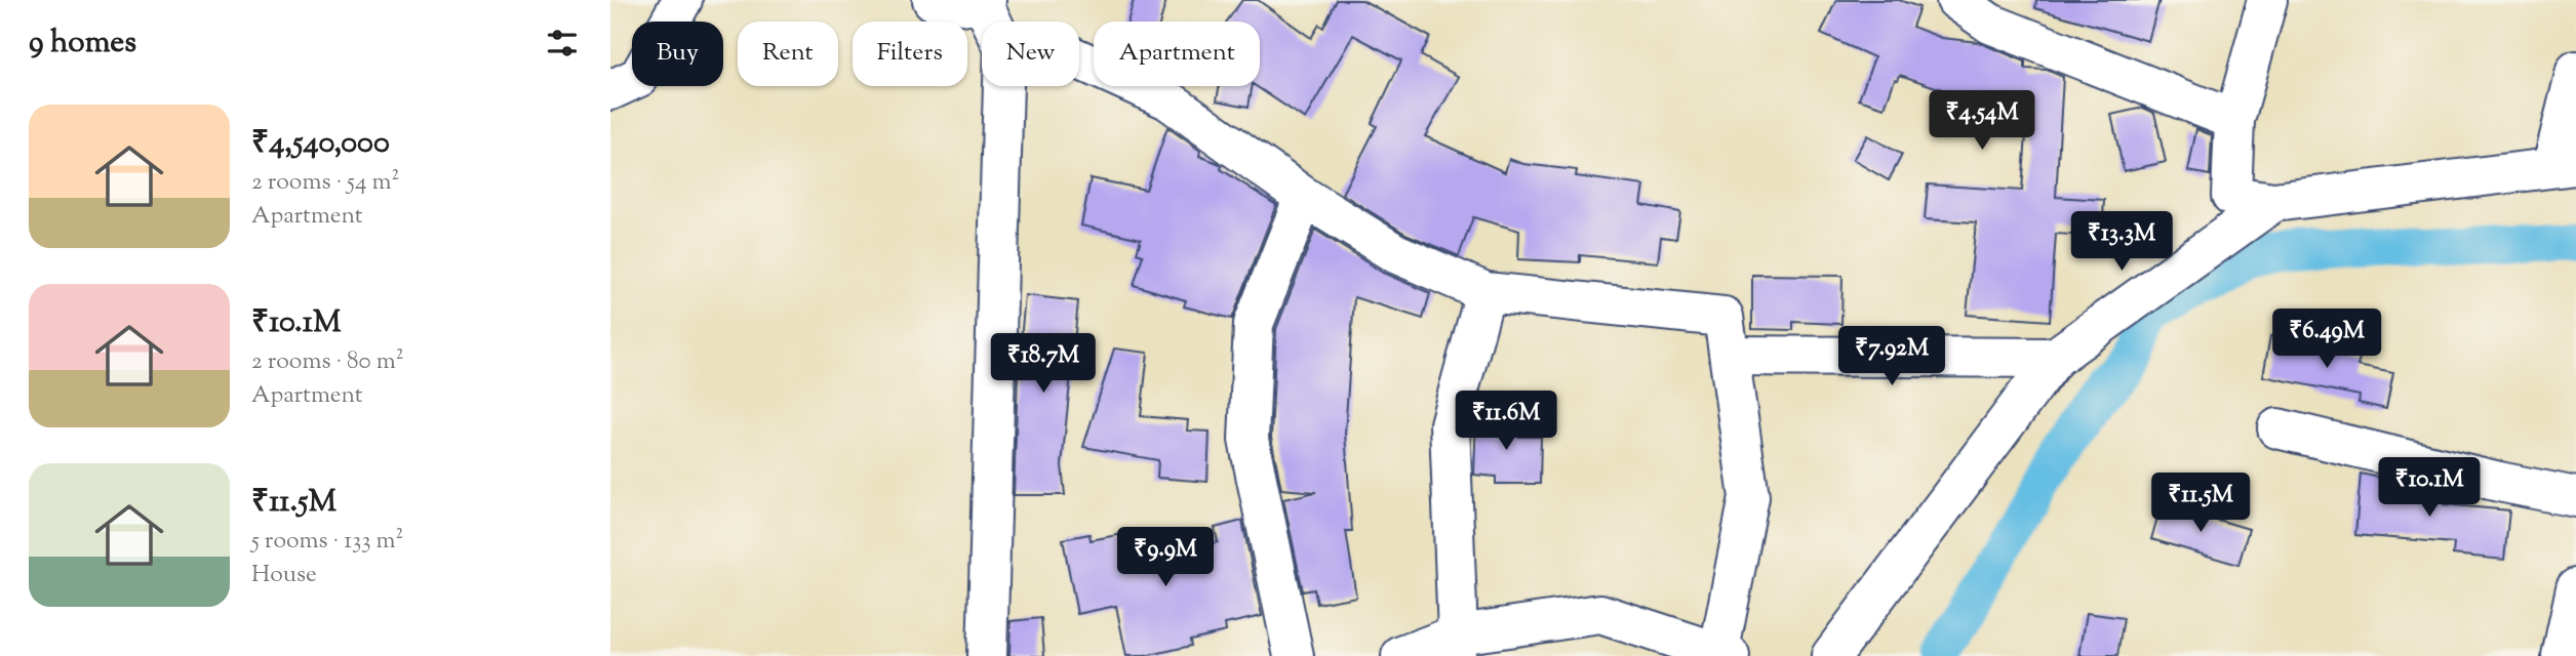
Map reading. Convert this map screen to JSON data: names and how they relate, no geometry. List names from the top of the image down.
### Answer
{
  "page": {
    "heading": "9 homes",
    "chip": [
      "Buy",
      "Rent",
      "Filters",
      "New",
      "Apartment"
    ],
    "list": [
      {
        "name": "₹4,540,000",
        "note": "2 rooms · 54 m² · Apartment"
      },
      {
        "name": "₹10.1M",
        "note": "2 rooms · 80 m² · Apartment"
      },
      {
        "name": "₹11.5M",
        "note": "5 rooms · 133 m² · House"
      }
    ],
    "price": [
      "₹4.54M",
      "₹13.3M",
      "₹6.49M",
      "₹7.92M",
      "₹18.7M",
      "₹11.6M",
      "₹10.1M",
      "₹11.5M",
      "₹9.9M"
    ]
  }
}
